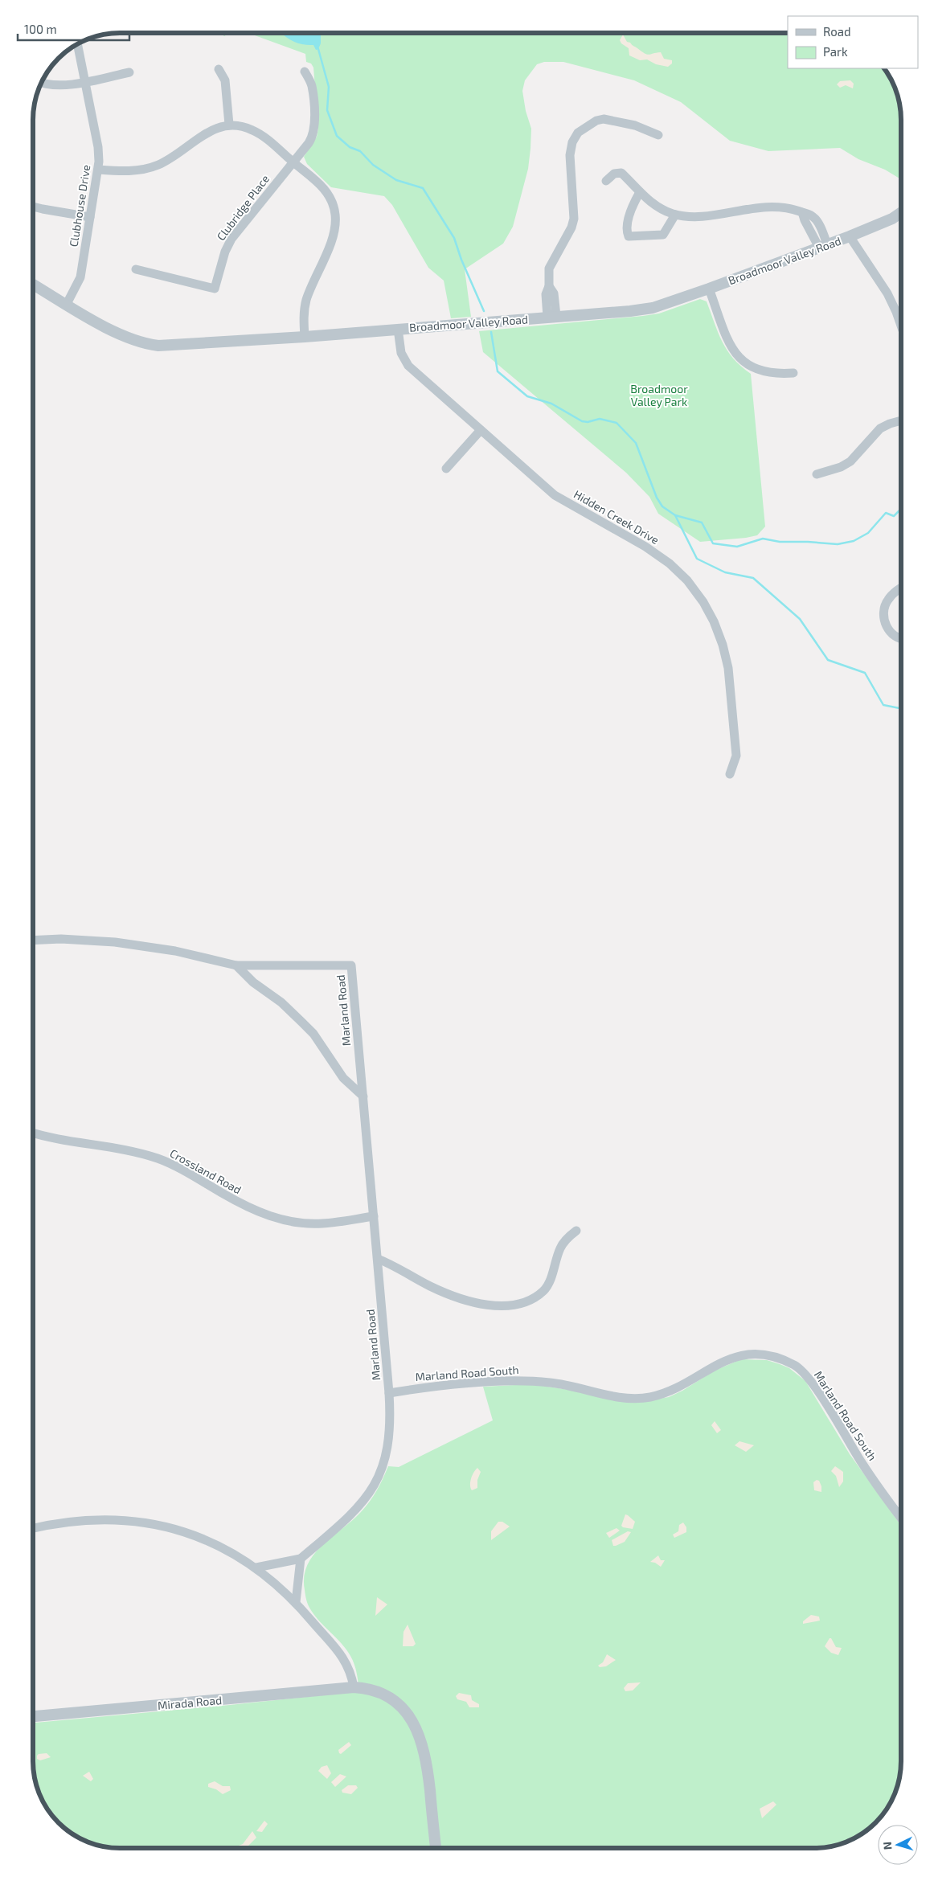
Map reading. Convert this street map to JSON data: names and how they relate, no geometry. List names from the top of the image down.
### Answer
{
  "streets": {
    "street": [
      "Clubhouse Drive",
      "Clubridge Place",
      "Broadmoor Valley Road",
      "Hidden Creek Drive",
      "Marland Road",
      "Crossland Road",
      "Marland Road South",
      "Mirada Road"
    ]
  },
  "crossings": [
    ["Clubhouse Drive", "Broadmoor Valley Road"],
    ["Broadmoor Valley Road", "Hidden Creek Drive"],
    ["Marland Road", "Crossland Road"],
    ["Marland Road", "Marland Road South"]
  ],
  "parks": ["Broadmoor Valley Park"],
  "legend": ["Road", "Park"],
  "scale_bar": "100 m",
  "north": "left"
}
